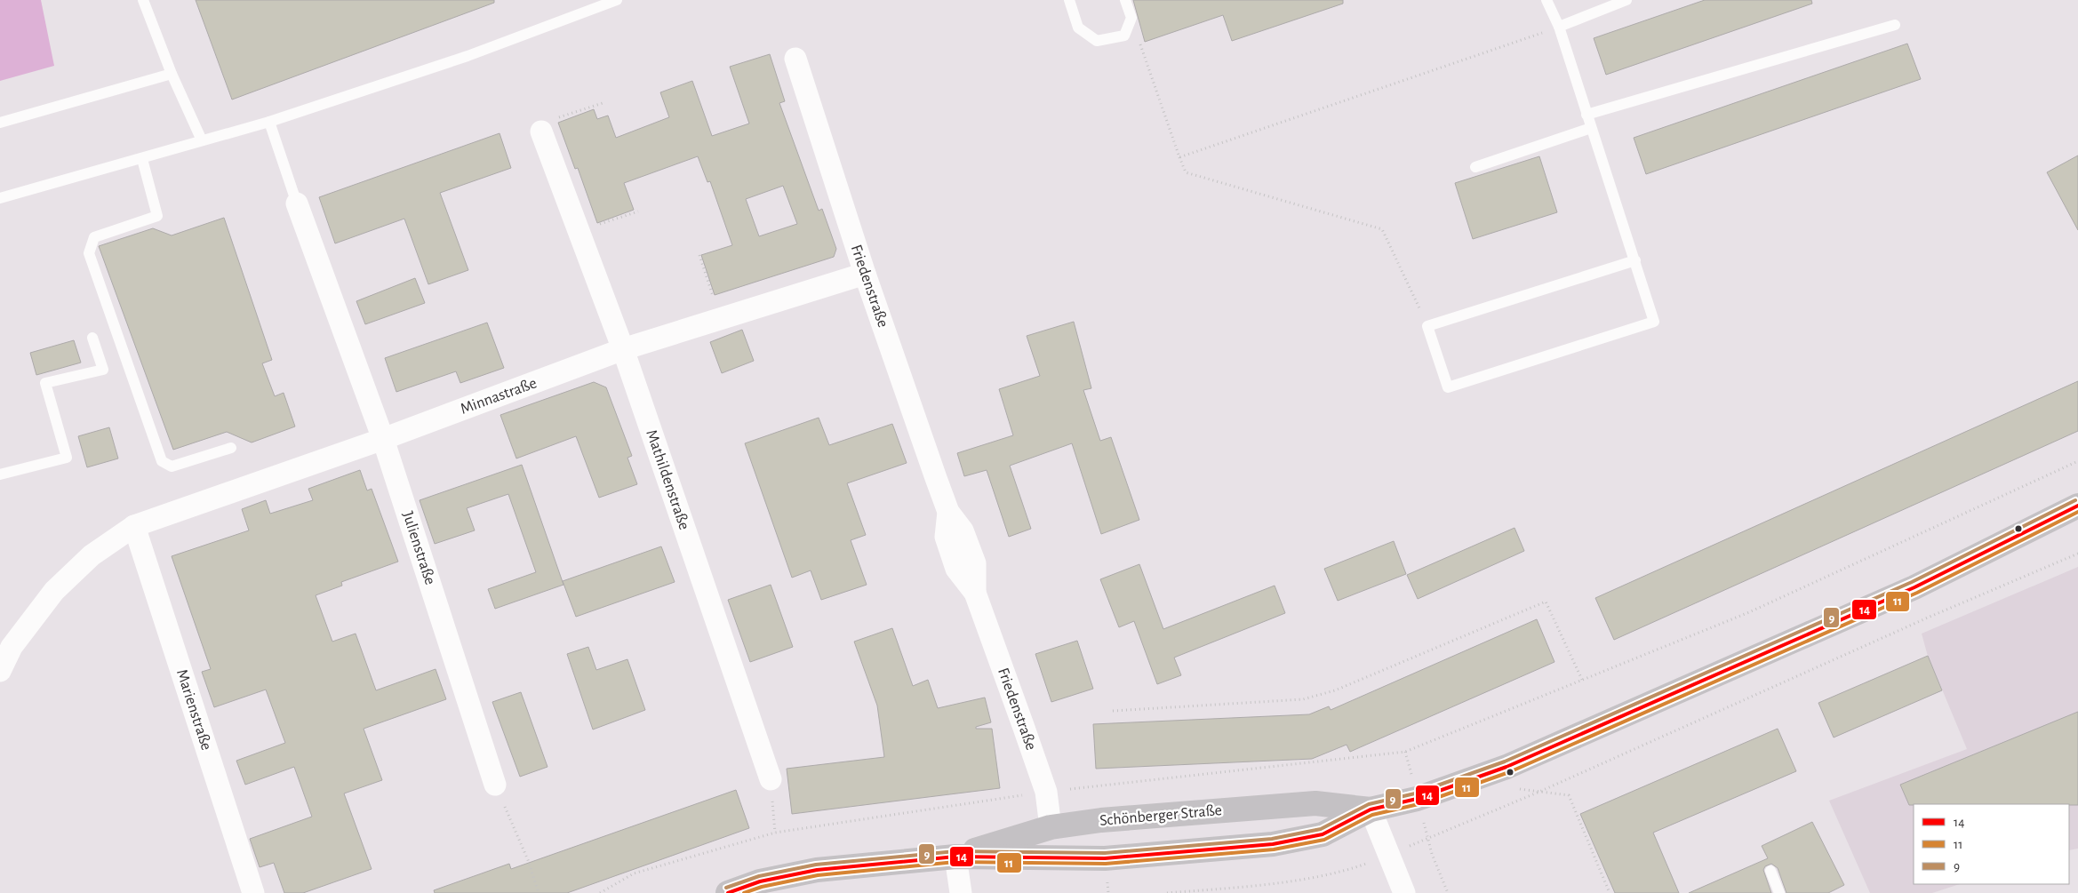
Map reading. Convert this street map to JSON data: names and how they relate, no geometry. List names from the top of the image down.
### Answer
{
  "streets": {
    "main road": ["Schönberger Straße"],
    "street": [
      "Friedenstraße",
      "Minnastraße",
      "Mathildenstraße",
      "Julienstraße",
      "Marienstraße"
    ]
  },
  "crossings": [
    ["Friedenstraße", "Minnastraße"],
    ["Friedenstraße", "Schönberger Straße"],
    ["Minnastraße", "Mathildenstraße"],
    ["Minnastraße", "Julienstraße"],
    ["Minnastraße", "Marienstraße"]
  ],
  "lines": ["transit line 9", "transit line 14", "transit line 11"],
  "legend": ["14", "11", "9"]
}
